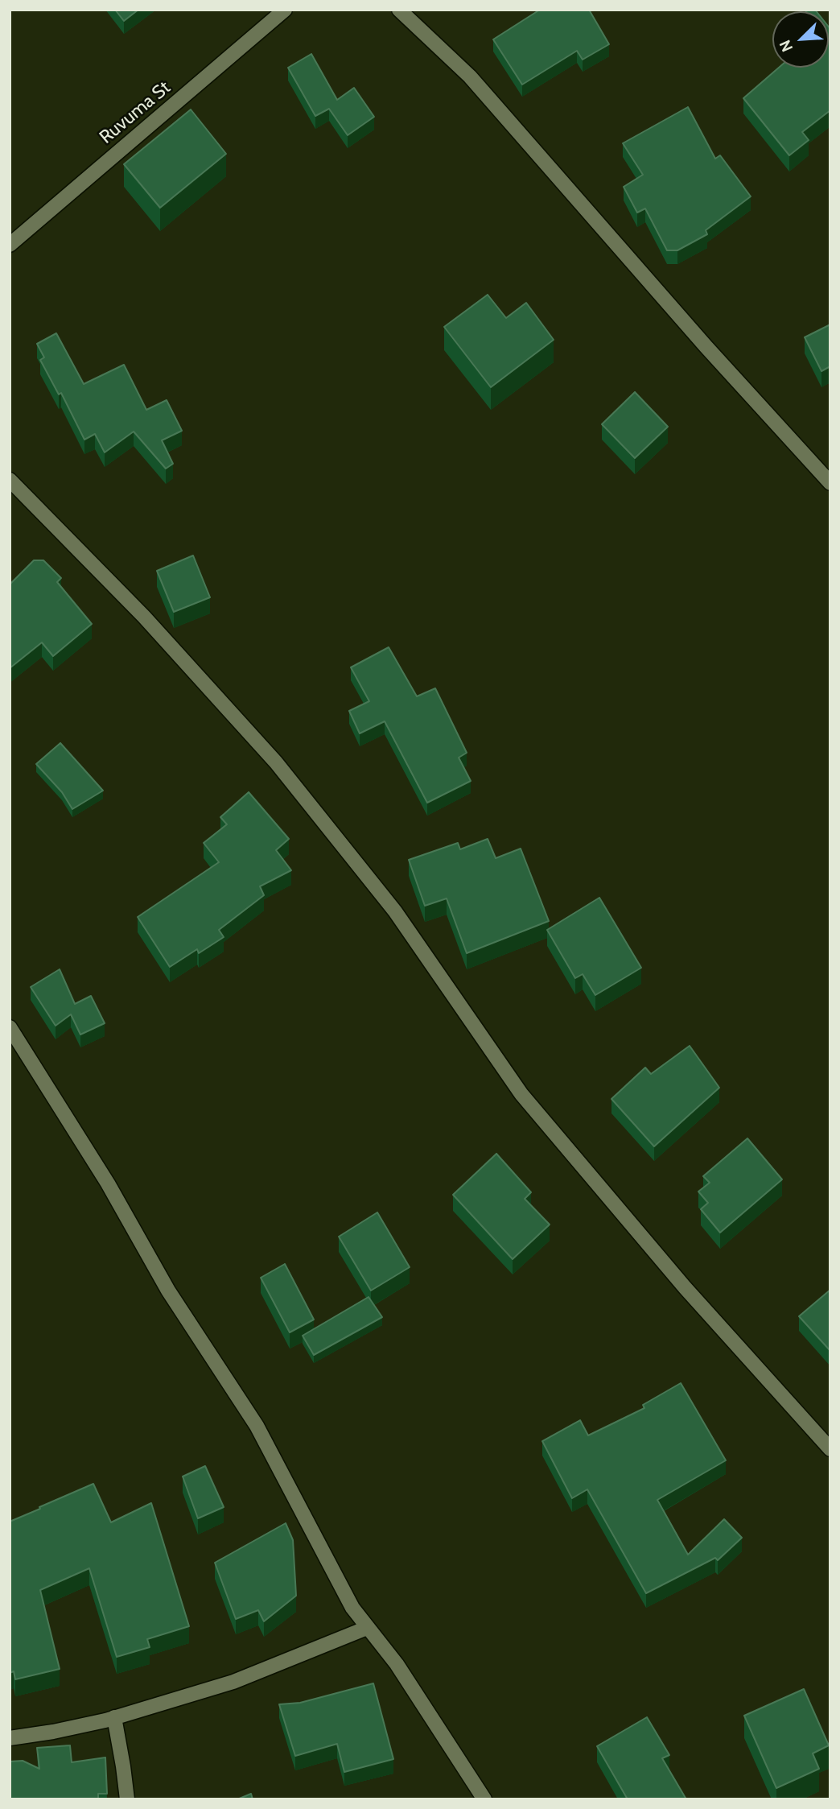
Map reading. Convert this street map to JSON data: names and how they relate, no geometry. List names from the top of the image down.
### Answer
{
  "streets": {
    "street": ["Ruvuma St"]
  },
  "north": "bottom left"
}
